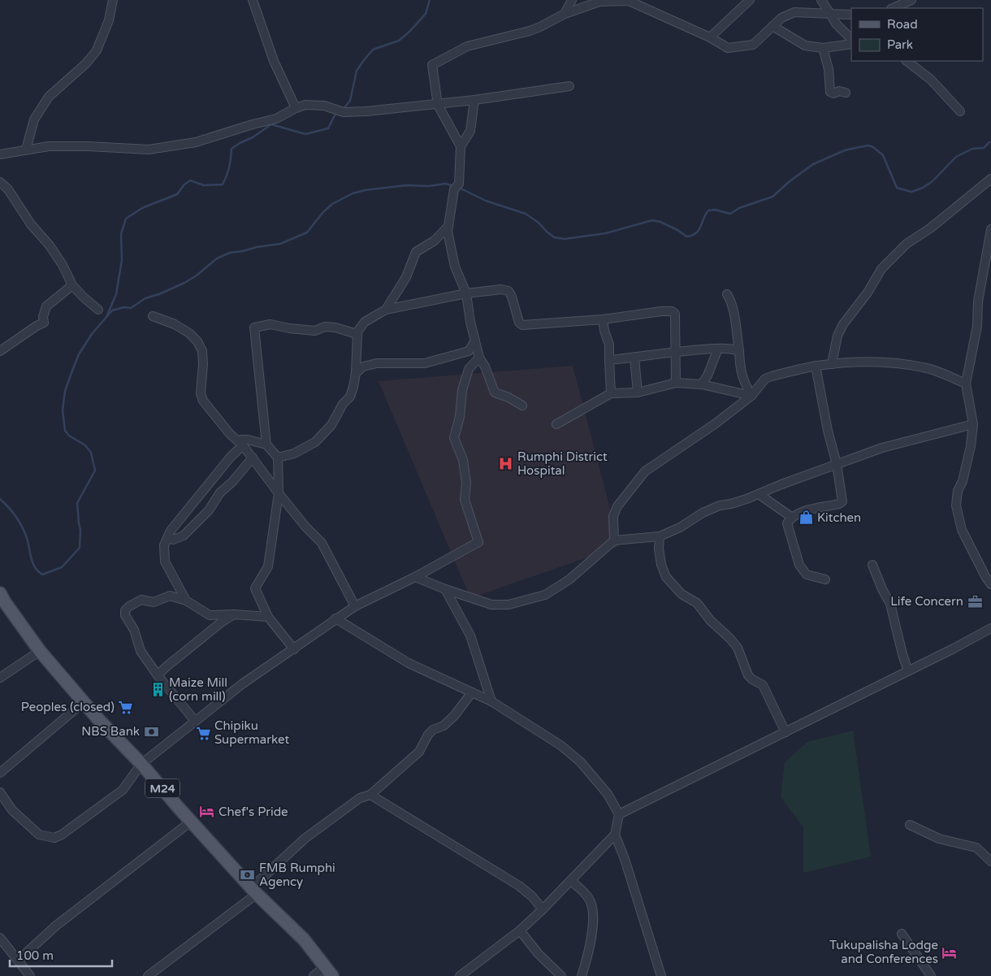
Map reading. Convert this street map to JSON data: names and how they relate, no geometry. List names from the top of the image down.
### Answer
{
  "streets": {
    "main road": ["M24"]
  },
  "places": {
    "hospital": ["Rumphi District Hospital"],
    "shop": ["Kitchen"],
    "office": ["Life Concern"],
    "building": ["Maize Mill (corn mill)"],
    "supermarket": ["Peoples (closed)", "Chipiku Supermarket"],
    "bank": ["NBS Bank", "FMB Rumphi Agency"],
    "hotel": ["Chef's Pride", "Tukupalisha Lodge and Conferences"]
  },
  "legend": ["Road", "Park"],
  "scale_bar": "100 m"
}
